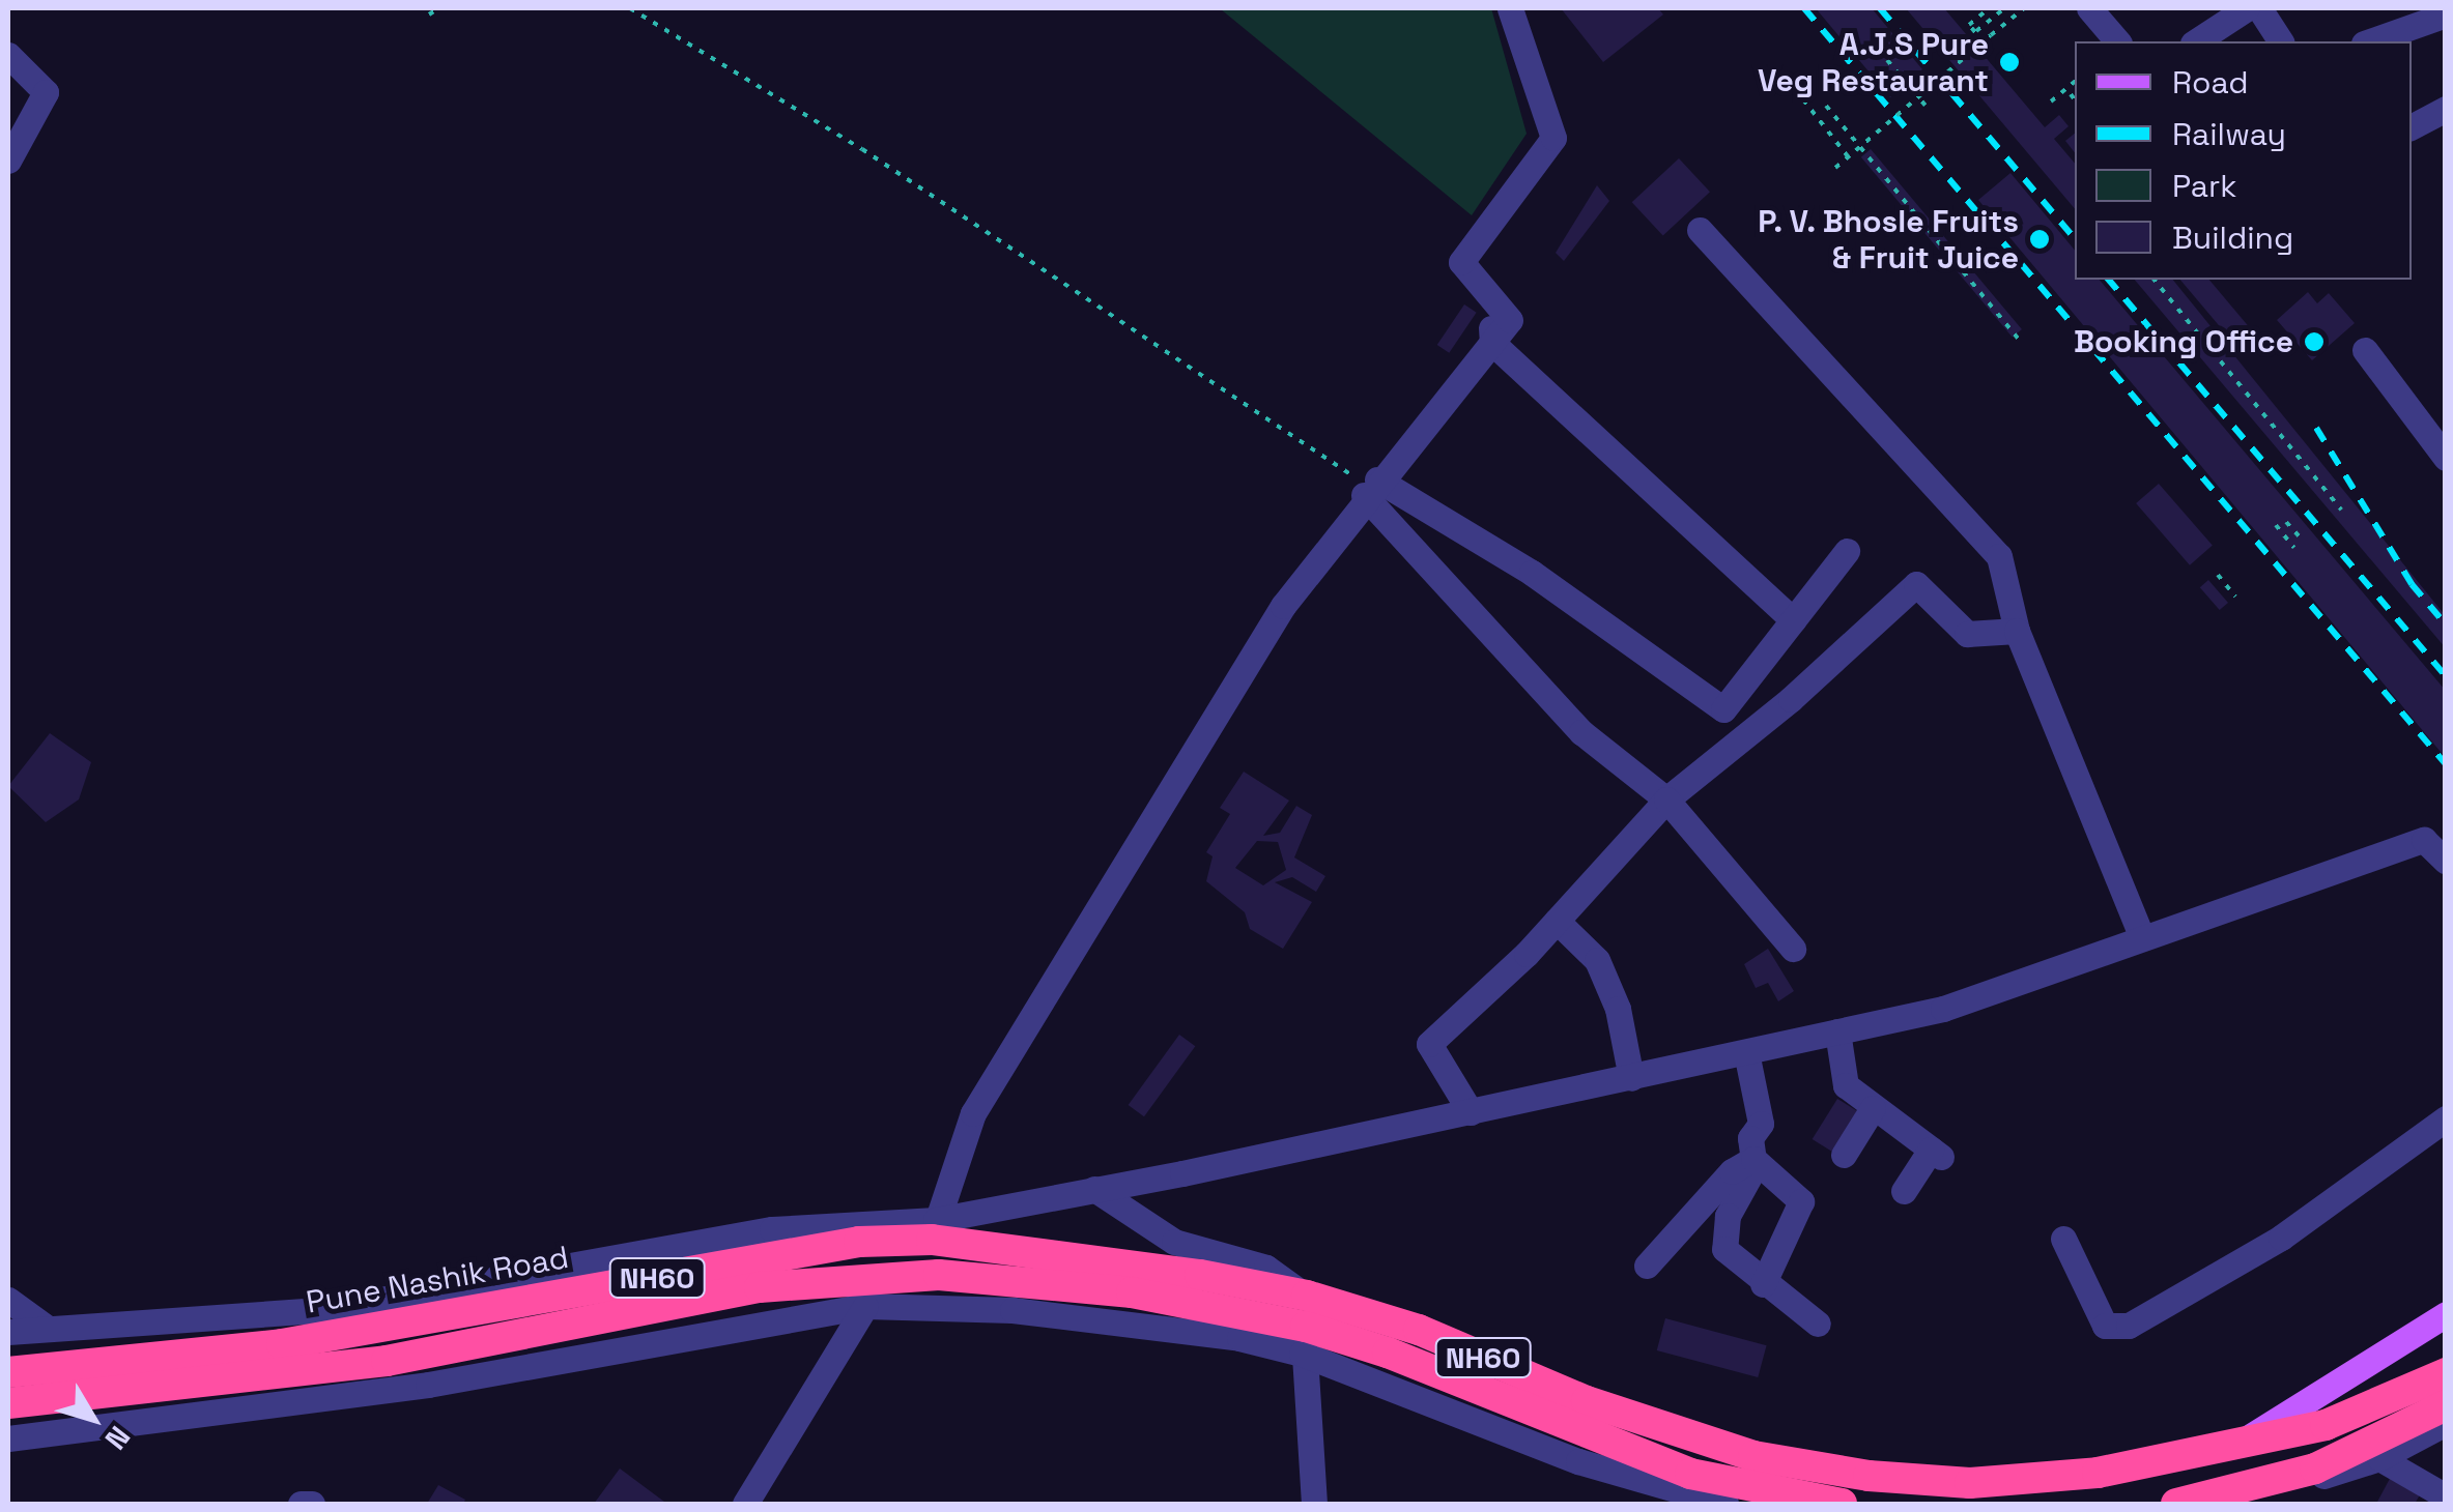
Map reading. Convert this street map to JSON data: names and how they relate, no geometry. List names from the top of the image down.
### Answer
{
  "streets": {
    "highway": ["NH60", "Pune Nashik Road"]
  },
  "crossings": [
    ["NH60", "Pune Nashik Road"]
  ],
  "places": ["A.J.S Pure Veg Restaurant", "P. V. Bhosle Fruits & Fruit Juice", "Booking Office"],
  "legend": [
    "Road",
    "Railway",
    "Park",
    "Building"
  ],
  "north": "bottom right"
}
